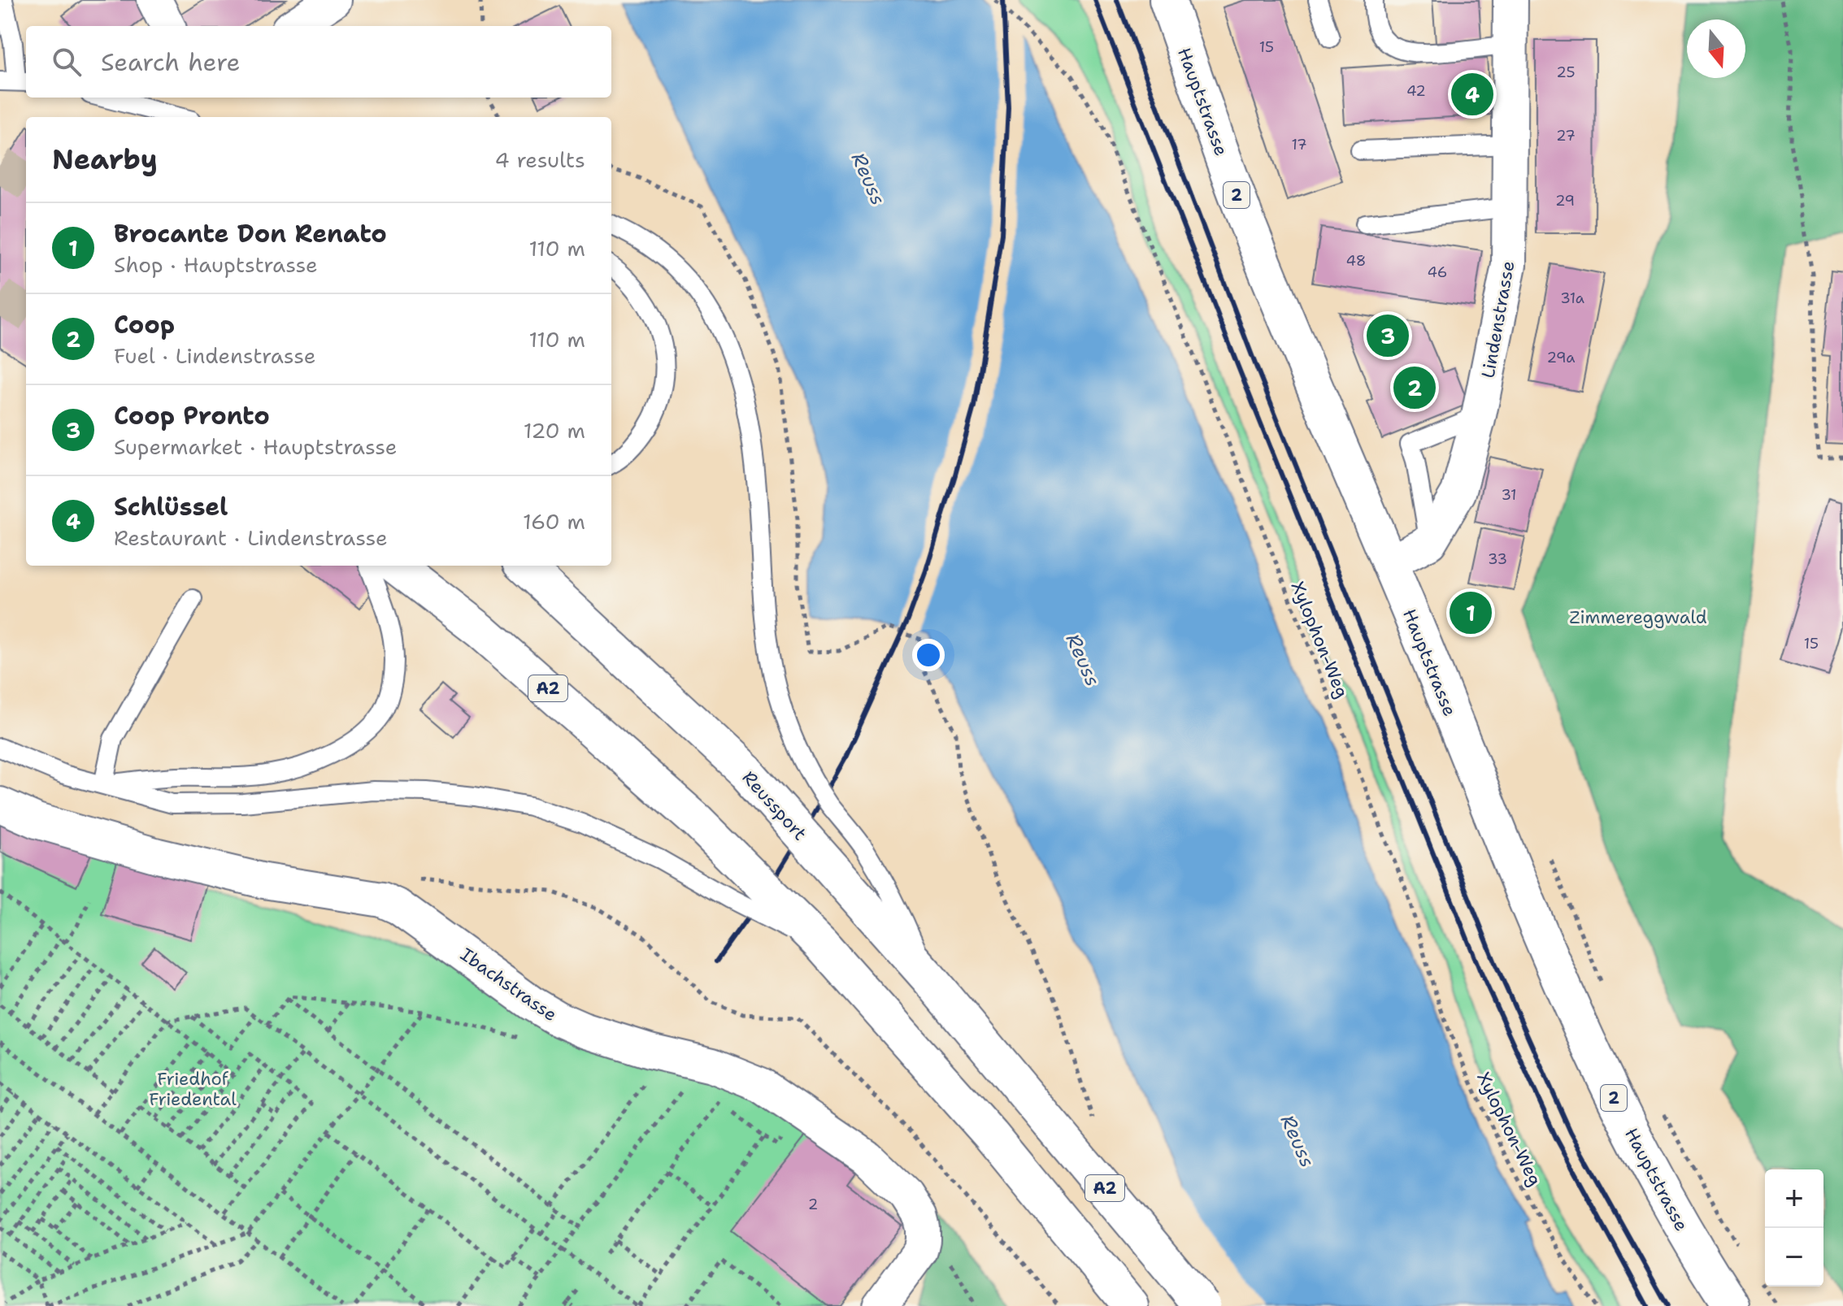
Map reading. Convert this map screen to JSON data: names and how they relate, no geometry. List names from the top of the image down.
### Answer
{
  "streets": {
    "main road": [
      "Hauptstrasse",
      "2",
      "A2",
      "Reussport"
    ],
    "street": ["Lindenstrasse", "Ibachstrasse"],
    "path": ["Xylophon-Weg"]
  },
  "water": ["Reuss"],
  "parks": ["Zimmereggwald", "Friedhof Friedental"],
  "house_numbers": [
    "15",
    "25",
    "42",
    "27",
    "17",
    "29",
    "48",
    "46",
    "31a",
    "29a",
    "31",
    "33",
    "15",
    "2"
  ],
  "north": "bottom",
  "page": {
    "search": "Search here",
    "pins": [
      "4",
      "3",
      "2",
      "1"
    ],
    "heading": ["Nearby", "4 results"],
    "list": [
      {
        "mark": "1",
        "name": "Brocante Don Renato",
        "note": "Shop · Hauptstrasse",
        "value": "110 m"
      },
      {
        "mark": "2",
        "name": "Coop",
        "note": "Fuel · Lindenstrasse",
        "value": "110 m"
      },
      {
        "mark": "3",
        "name": "Coop Pronto",
        "note": "Supermarket · Hauptstrasse",
        "value": "120 m"
      },
      {
        "mark": "4",
        "name": "Schlüssel",
        "note": "Restaurant · Lindenstrasse",
        "value": "160 m"
      }
    ],
    "map_buttons": ["+", "−"]
  }
}
